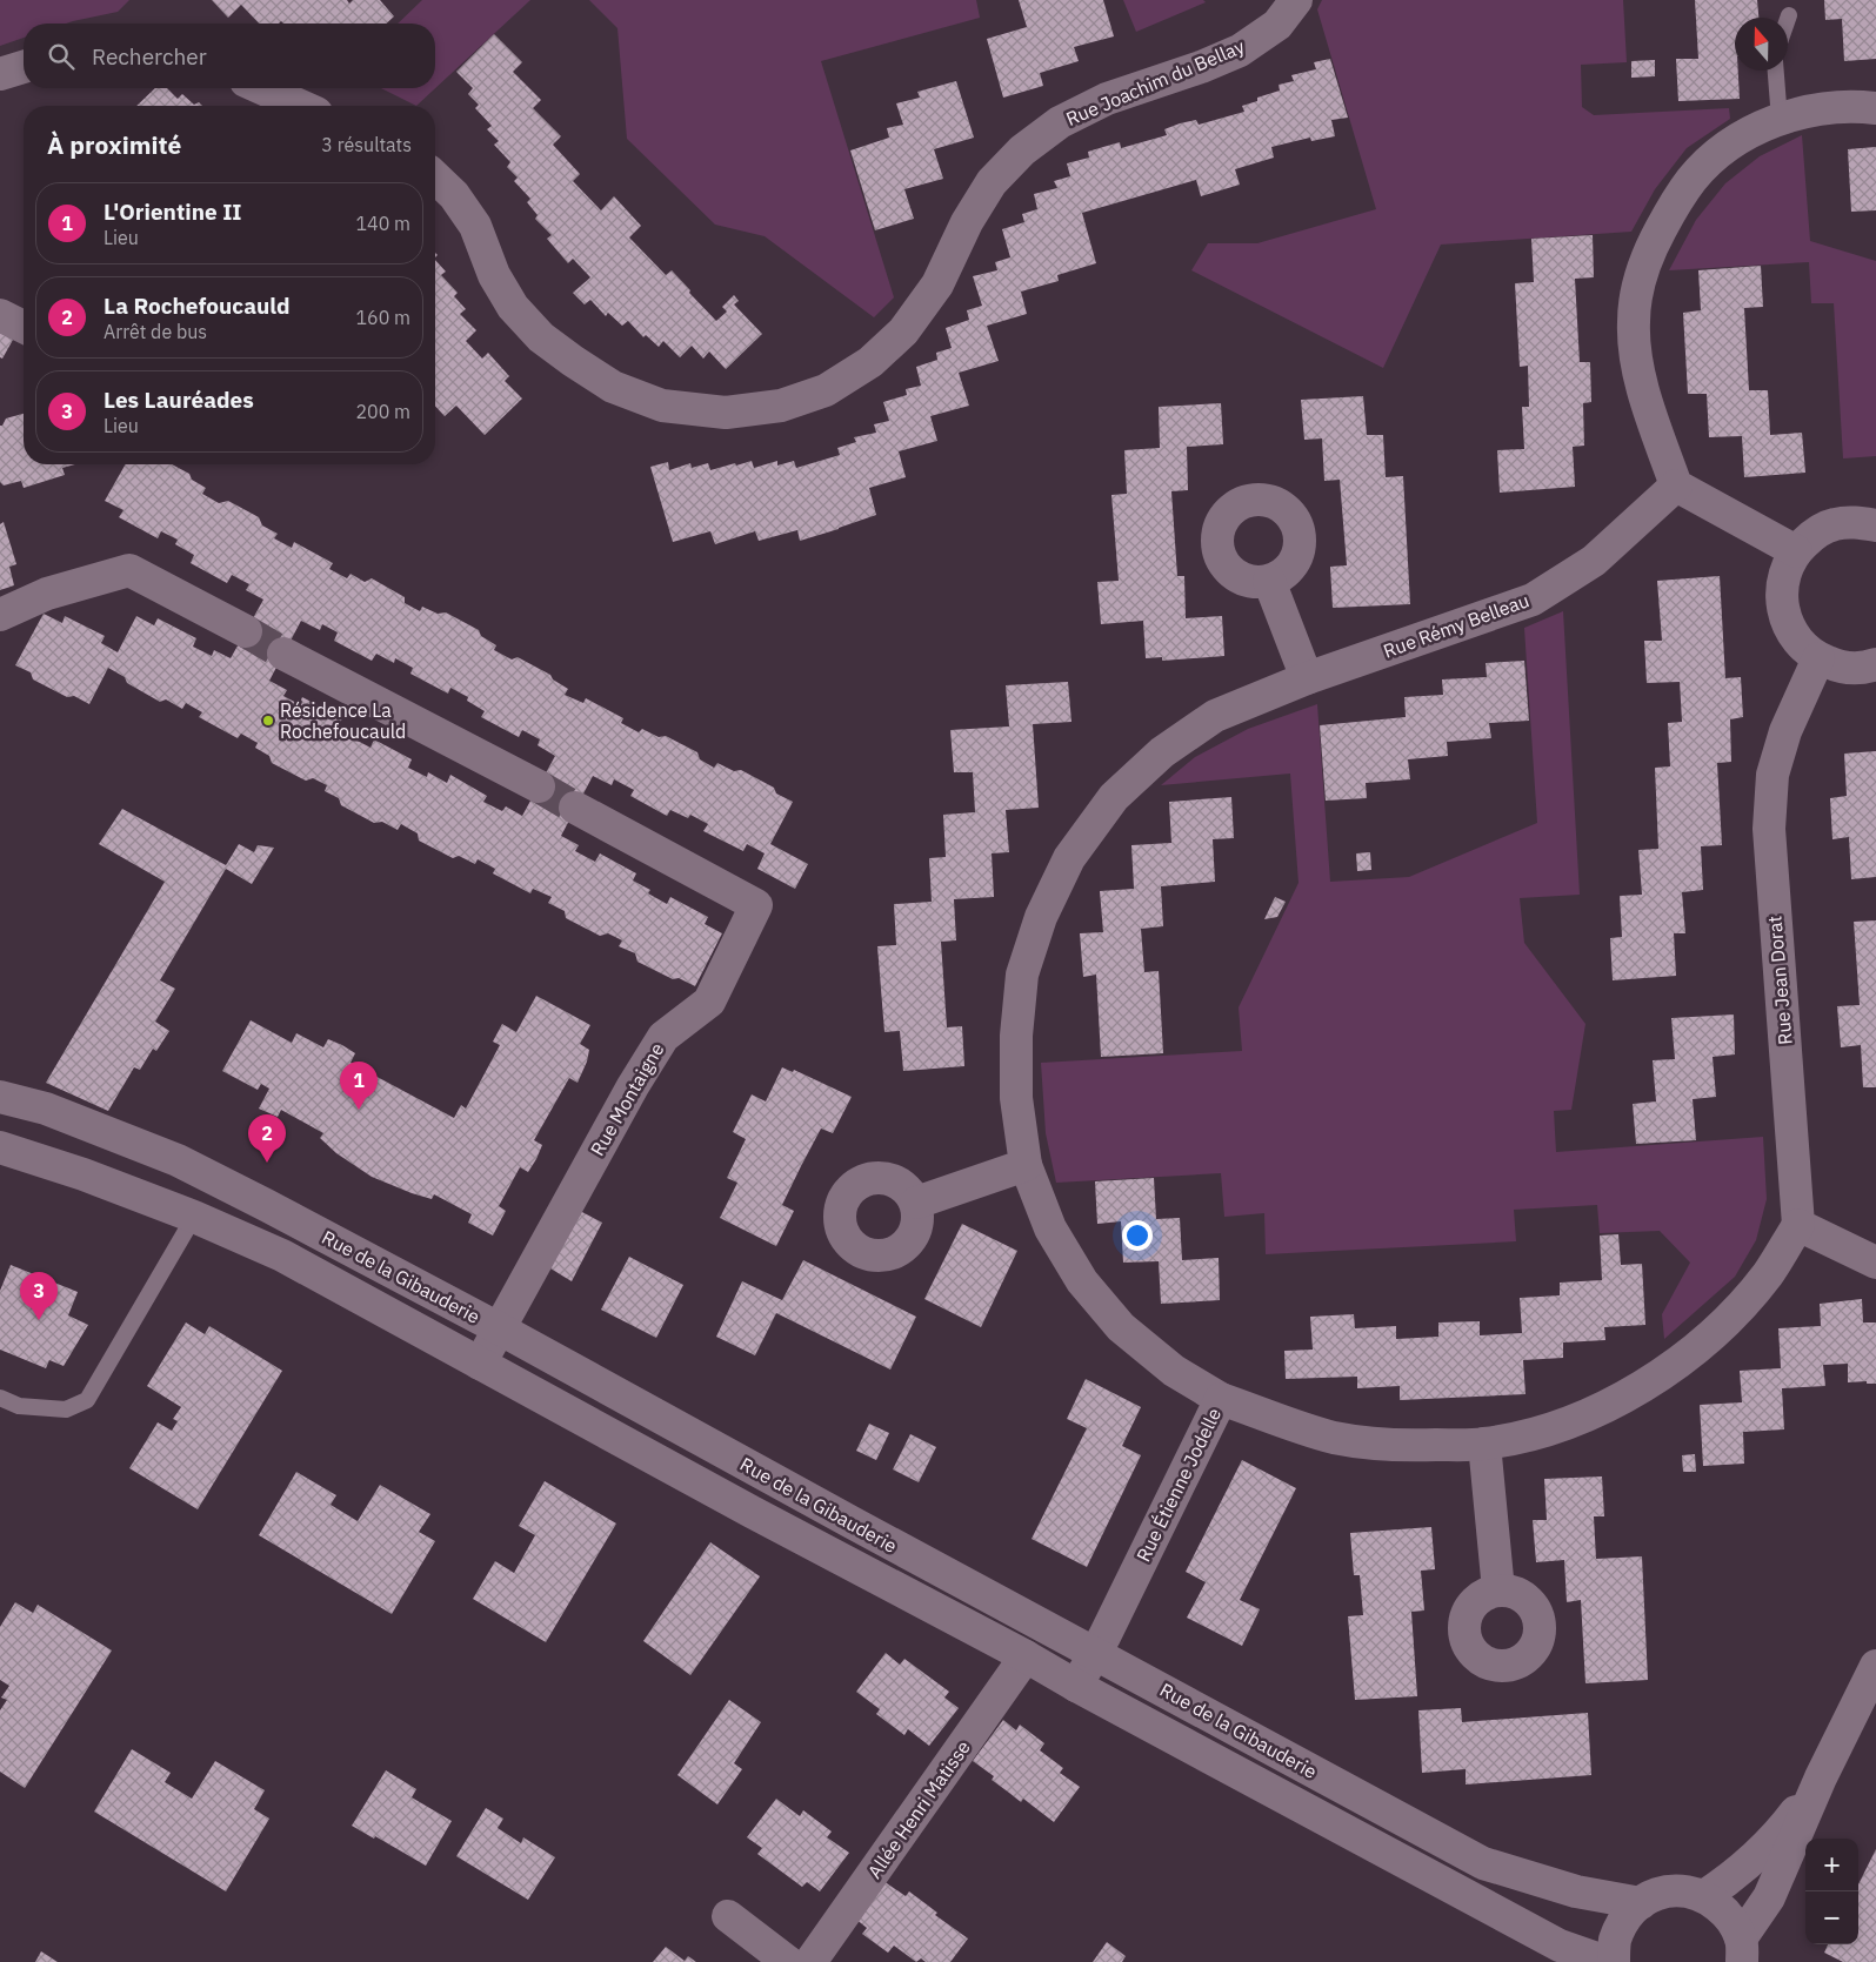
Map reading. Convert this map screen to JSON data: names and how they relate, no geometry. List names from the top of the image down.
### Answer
{
  "streets": {
    "street": [
      "Rue Joachim du Bellay",
      "Rue Rémy Belleau",
      "Rue Jean Dorat",
      "Rue Montaigne",
      "Rue de la Gibauderie",
      "Rue Étienne Jodelle",
      "Allée Henri Matisse"
    ]
  },
  "crossings": [
    ["Rue Rémy Belleau", "Rue Étienne Jodelle"],
    ["Rue Jean Dorat", "Rue Étienne Jodelle"],
    ["Rue Montaigne", "Rue de la Gibauderie"],
    ["Rue de la Gibauderie", "Rue Étienne Jodelle"],
    ["Rue de la Gibauderie", "Allée Henri Matisse"]
  ],
  "places": ["Résidence La Rochefoucauld"],
  "north": "top",
  "page": {
    "search": "Rechercher",
    "heading": ["À proximité", "3 résultats"],
    "list": [
      {
        "mark": "1",
        "name": "L'Orientine II",
        "note": "Lieu",
        "value": "140 m"
      },
      {
        "mark": "2",
        "name": "La Rochefoucauld",
        "note": "Arrêt de bus",
        "value": "160 m"
      },
      {
        "mark": "3",
        "name": "Les Lauréades",
        "note": "Lieu",
        "value": "200 m"
      }
    ],
    "pins": ["1", "2", "3"],
    "map_buttons": ["+", "−"]
  }
}
